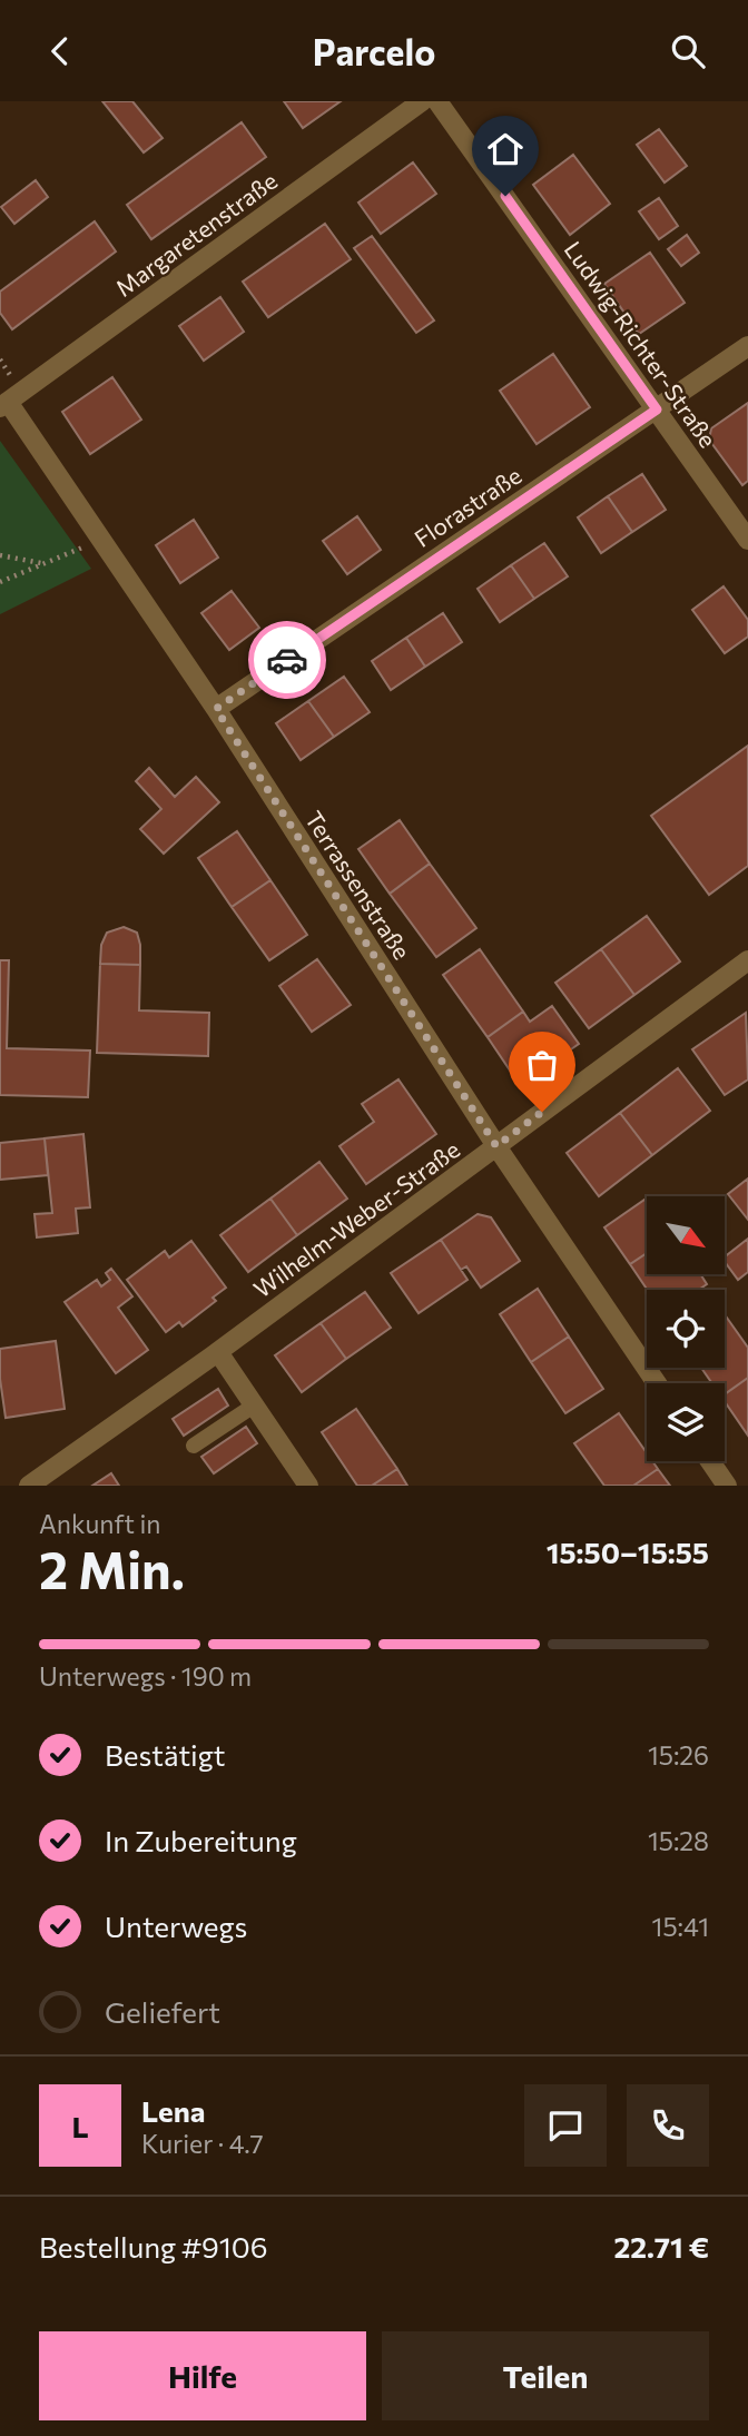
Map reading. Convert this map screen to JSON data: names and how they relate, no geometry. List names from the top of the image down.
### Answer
{
  "streets": {
    "street": [
      "Margaretenstraße",
      "Ludwig-Richter-Straße",
      "Florastraße",
      "Terrassenstraße",
      "Wilhelm-Weber-Straße"
    ]
  },
  "crossings": [
    ["Margaretenstraße", "Terrassenstraße"],
    ["Ludwig-Richter-Straße", "Florastraße"],
    ["Florastraße", "Terrassenstraße"],
    ["Terrassenstraße", "Wilhelm-Weber-Straße"]
  ],
  "north": "bottom right",
  "page": {
    "header": "Parcelo",
    "heading": ["2 Min.", "Ankunft in", "15:50–15:55"],
    "panel": [
      "Lena",
      "Kurier · 4.7",
      "Bestellung #9106",
      "22.71 €"
    ],
    "bar": "Unterwegs · 190 m",
    "list": [
      ["Bestätigt", "15:26"],
      ["In Zubereitung", "15:28"],
      ["Unterwegs", "15:41"],
      "Geliefert"
    ],
    "round": "L",
    "buttons": ["Hilfe", "Teilen"]
  }
}
